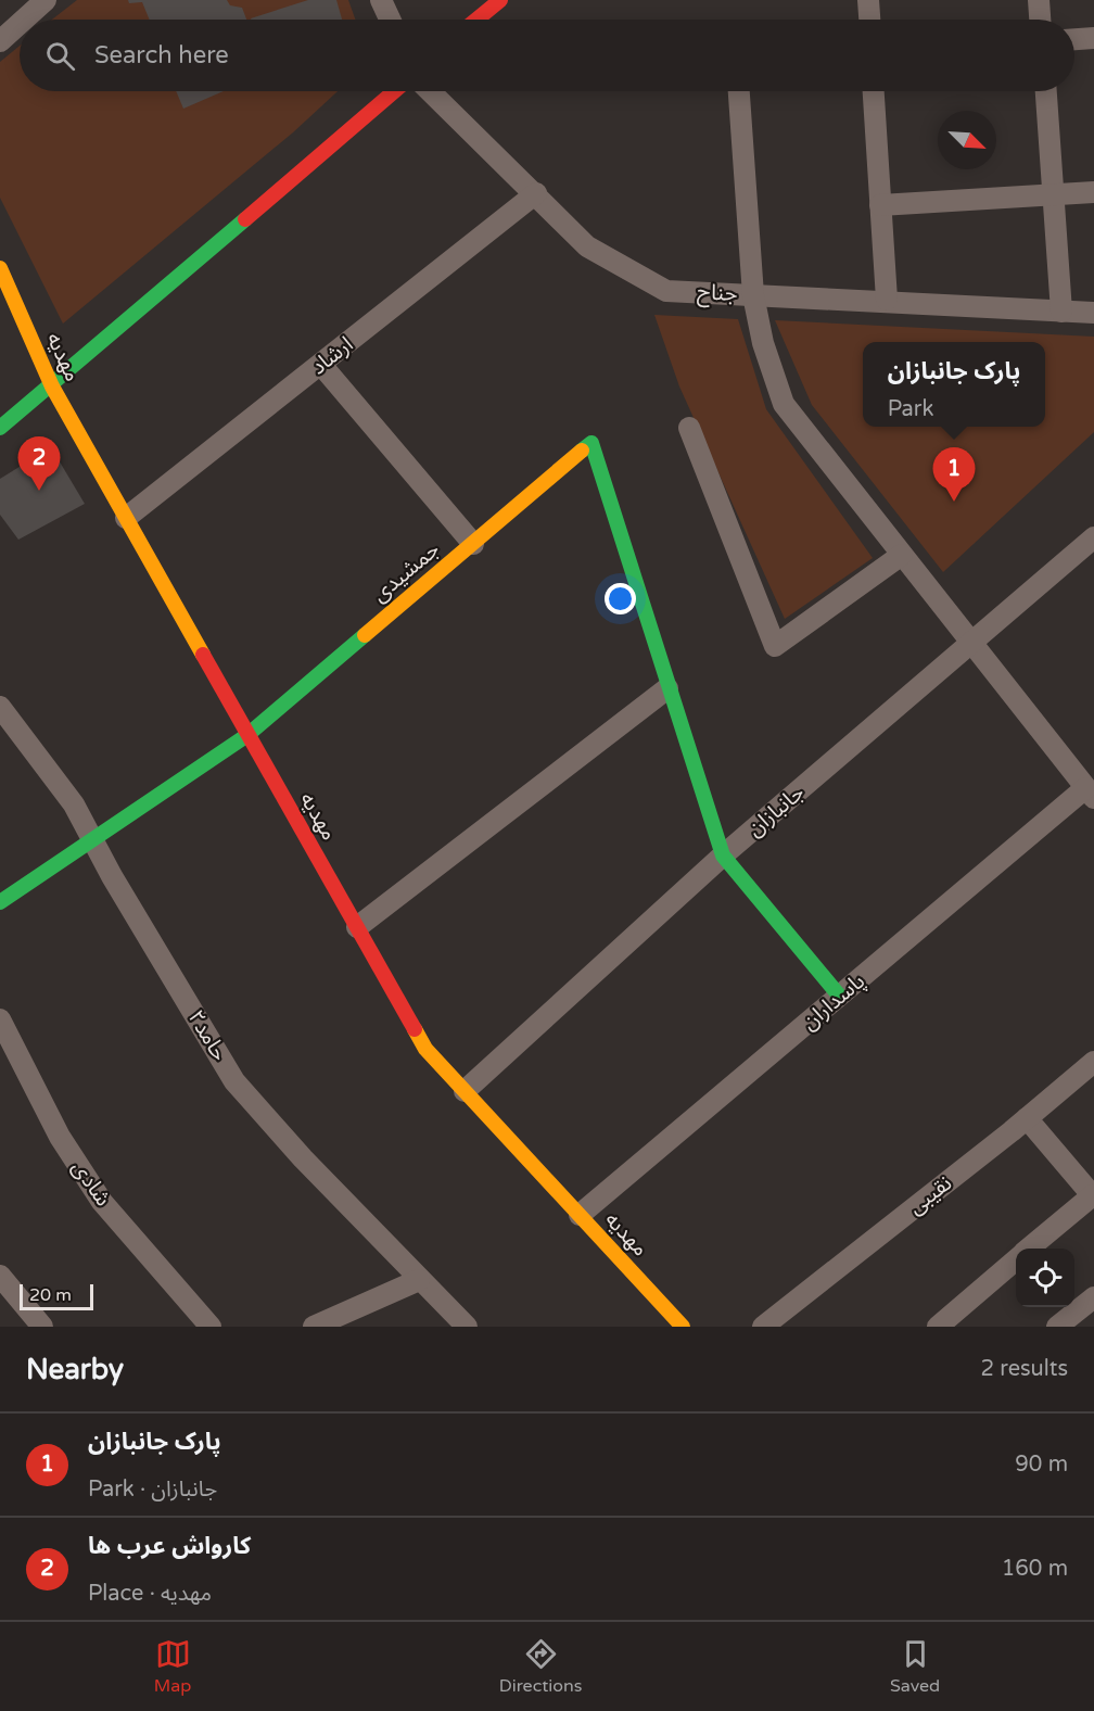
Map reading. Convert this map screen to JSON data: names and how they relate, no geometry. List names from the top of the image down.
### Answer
{
  "streets": {
    "street": [
      "جناح",
      "ارشاد",
      "مهدیه",
      "جمشیدی",
      "جانبازان",
      "پاسداران",
      "حامد۲",
      "شادی",
      "نقیبی"
    ]
  },
  "crossings": [
    ["جناح", "ارشاد"],
    ["ارشاد", "مهدیه"],
    ["مهدیه", "جمشیدی"],
    ["مهدیه", "جانبازان"],
    ["مهدیه", "پاسداران"],
    ["جمشیدی", "حامد۲"]
  ],
  "scale_bar": "20 m",
  "north": "bottom right",
  "page": {
    "search": "Search here",
    "popup": ["پارک جانبازان", "Park"],
    "pins": ["2", "1"],
    "scale": "20 m",
    "heading": ["Nearby", "2 results"],
    "list": [
      {
        "mark": "1",
        "name": "پارک جانبازان",
        "note": "Park · جانبازان",
        "value": "90 m"
      },
      {
        "mark": "2",
        "name": "کارواش عرب ها",
        "note": "Place · مهدیه",
        "value": "160 m"
      }
    ],
    "nav": ["Map", "Directions", "Saved"]
  }
}
